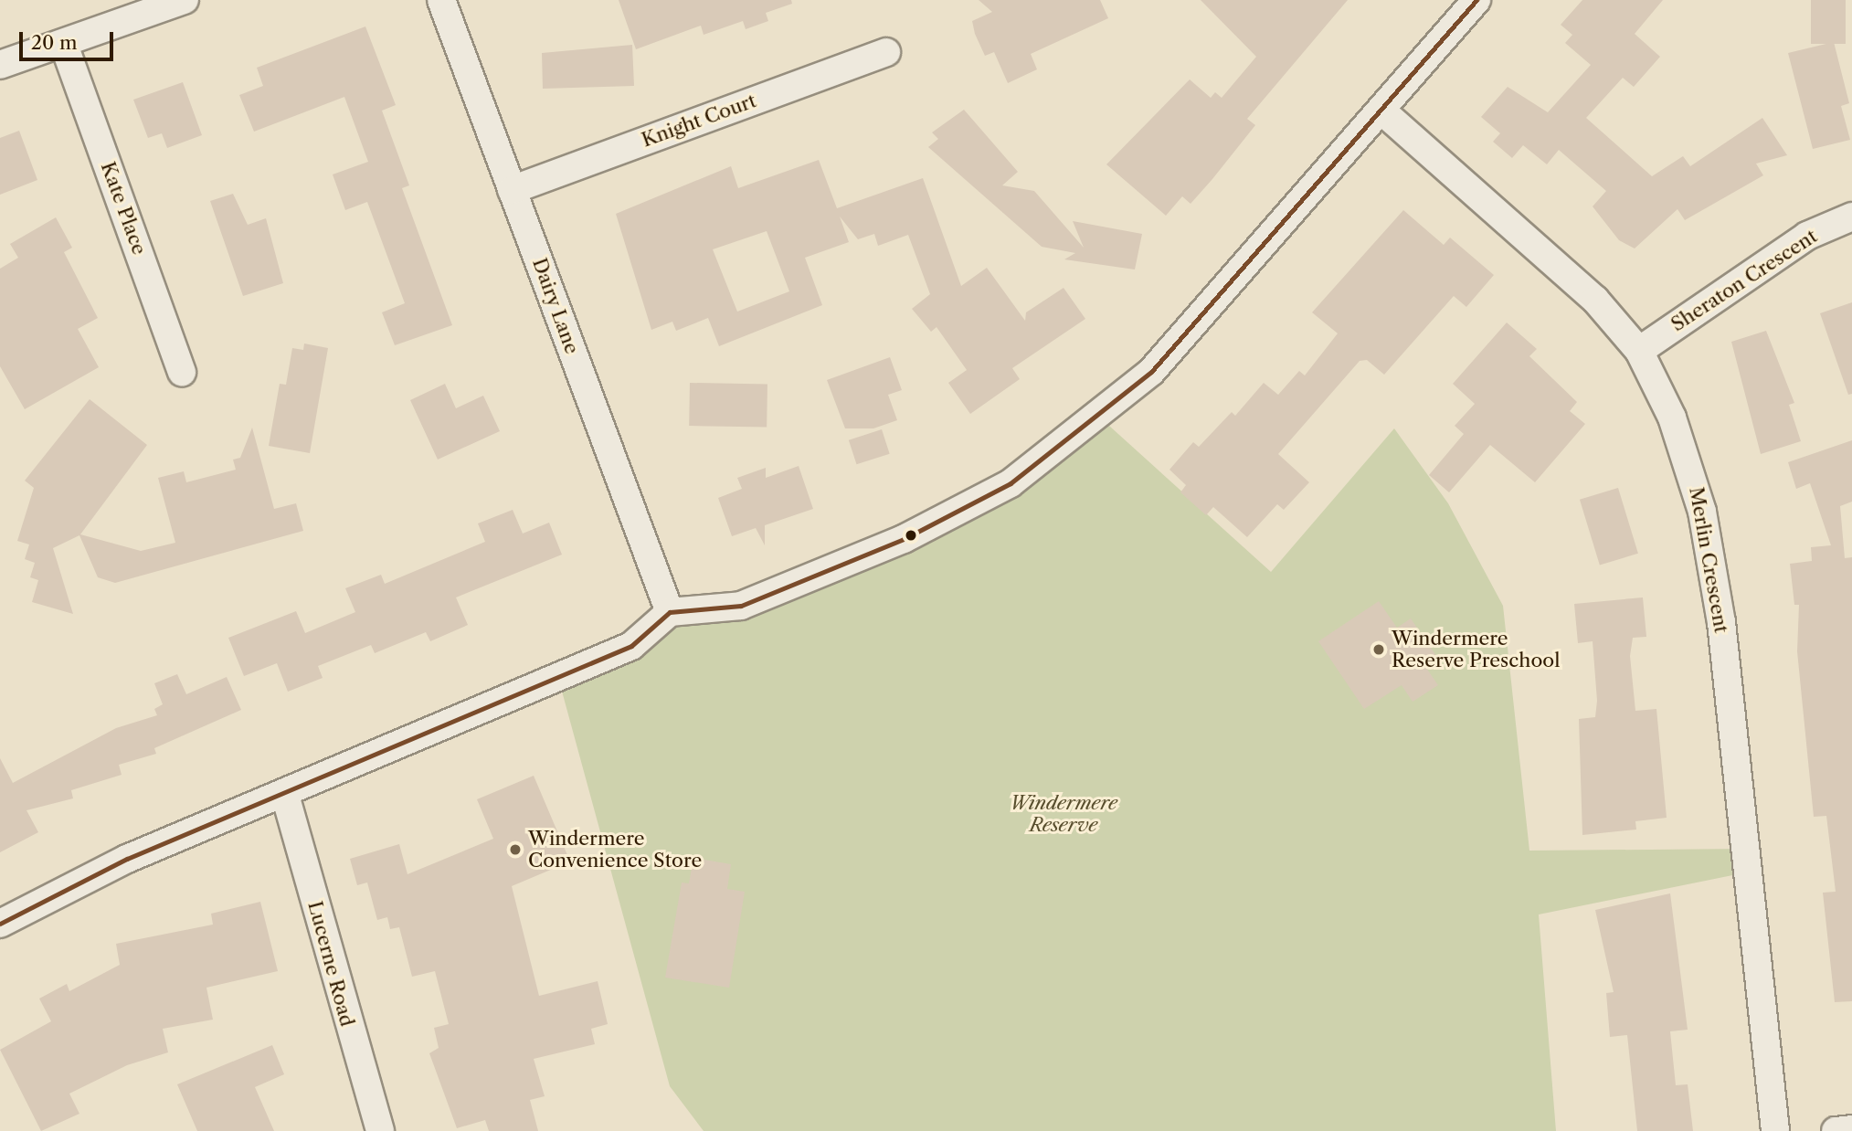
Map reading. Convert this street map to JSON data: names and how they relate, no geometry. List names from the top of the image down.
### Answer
{
  "streets": {
    "street": [
      "Knight Court",
      "Kate Place",
      "Sheraton Crescent",
      "Dairy Lane",
      "Merlin Crescent",
      "Lucerne Road"
    ]
  },
  "crossings": [
    ["Knight Court", "Dairy Lane"],
    ["Sheraton Crescent", "Merlin Crescent"]
  ],
  "parks": ["Windermere Reserve"],
  "places": ["Windermere Reserve Preschool", "Windermere Convenience Store"],
  "scale_bar": "20 m"
}
